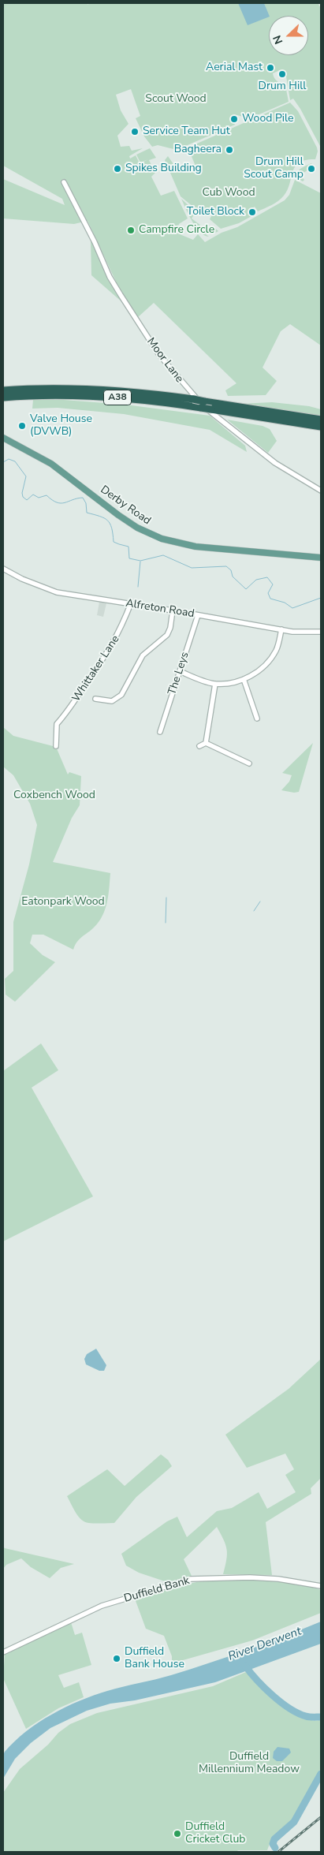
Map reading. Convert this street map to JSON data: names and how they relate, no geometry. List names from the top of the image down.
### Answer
{
  "streets": {
    "highway": ["A38"],
    "main road": ["Derby Road"],
    "street": [
      "Moor Lane",
      "Alfreton Road",
      "Whittaker Lane",
      "The Leys",
      "Duffield Bank"
    ]
  },
  "crossings": [
    ["Alfreton Road", "Whittaker Lane"],
    ["Alfreton Road", "The Leys"]
  ],
  "water": ["River Derwent"],
  "parks": [
    "Scout Wood",
    "Cub Wood",
    "Coxbench Wood",
    "Eatonpark Wood",
    "Duffield Millennium Meadow"
  ],
  "places": [
    "Aerial Mast",
    "Drum Hill",
    "Wood Pile",
    "Service Team Hut",
    "Bagheera",
    "Spikes Building",
    "Drum Hill Scout Camp",
    "Toilet Block",
    "Campfire Circle",
    "Valve House (DVWB)",
    "Duffield Bank House",
    "Duffield Cricket Club"
  ],
  "north": "left"
}
